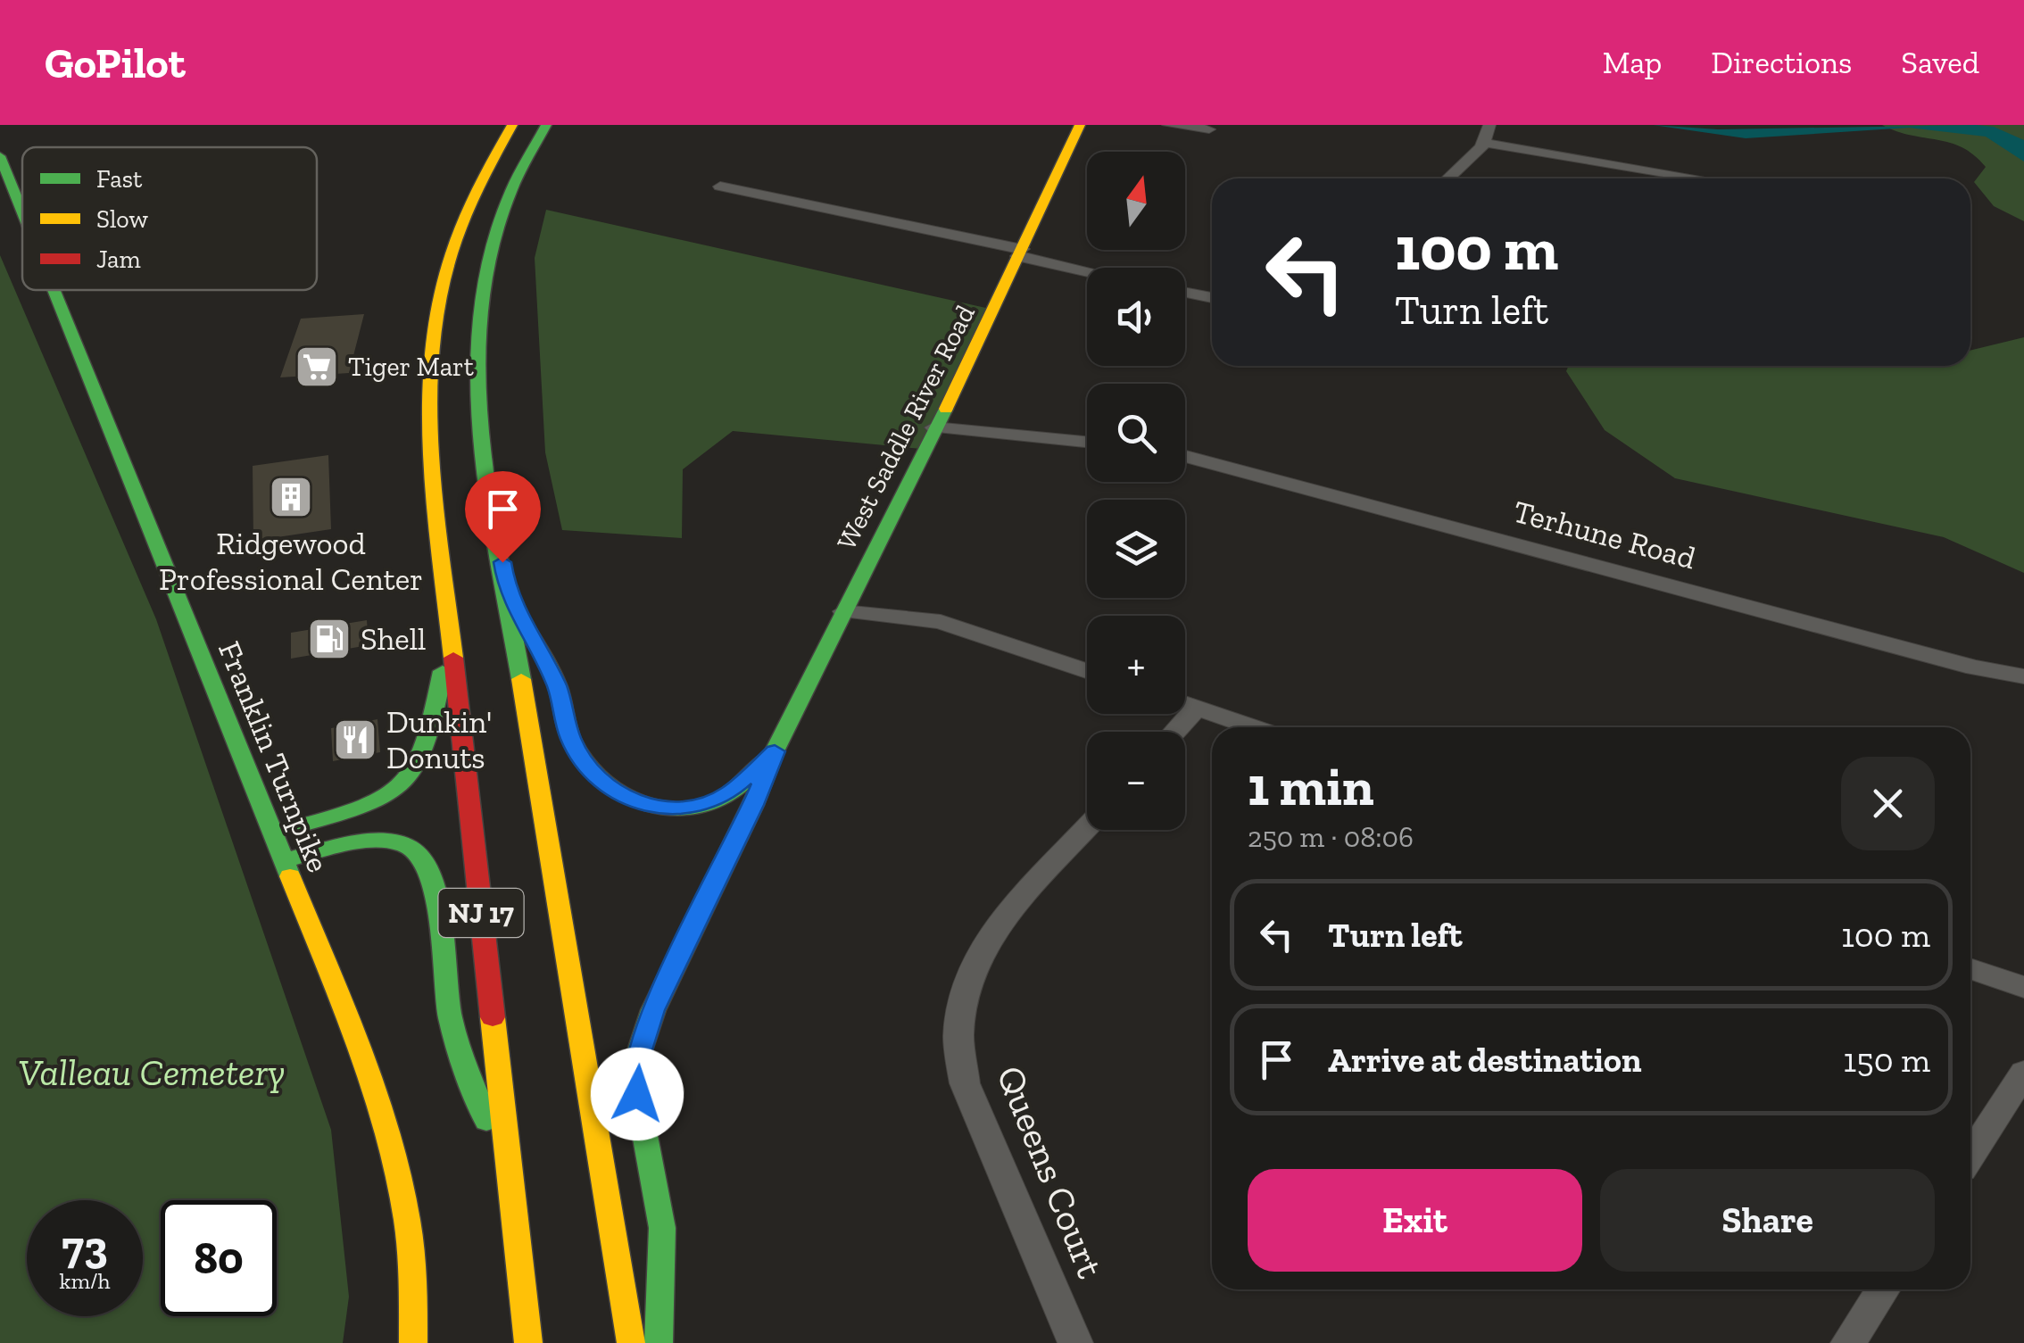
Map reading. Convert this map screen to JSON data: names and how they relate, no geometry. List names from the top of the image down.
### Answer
{
  "streets": {
    "main road": ["West Saddle River Road", "Franklin Turnpike", "NJ 17"],
    "street": ["Terhune Road", "Queens Court"]
  },
  "parks": ["Valleau Cemetery"],
  "places": {
    "supermarket": ["Tiger Mart"],
    "building": ["Ridgewood Professional Center"],
    "fuel station": ["Shell"],
    "restaurant": ["Dunkin' Donuts"]
  },
  "legend": ["Fast", "Slow", "Jam"],
  "north": "top",
  "page": {
    "header": "GoPilot",
    "nav": ["Map", "Directions", "Saved"],
    "map_buttons": ["+", "−"],
    "turn": ["100 m", "Turn left"],
    "heading": ["1 min", "250 m · 08:06"],
    "list": [
      {
        "name": "Turn left",
        "value": "100 m"
      },
      {
        "name": "Arrive at destination",
        "value": "150 m"
      }
    ],
    "buttons": ["Exit", "Share"],
    "speed": "73 km/h",
    "limit": "80"
  }
}
